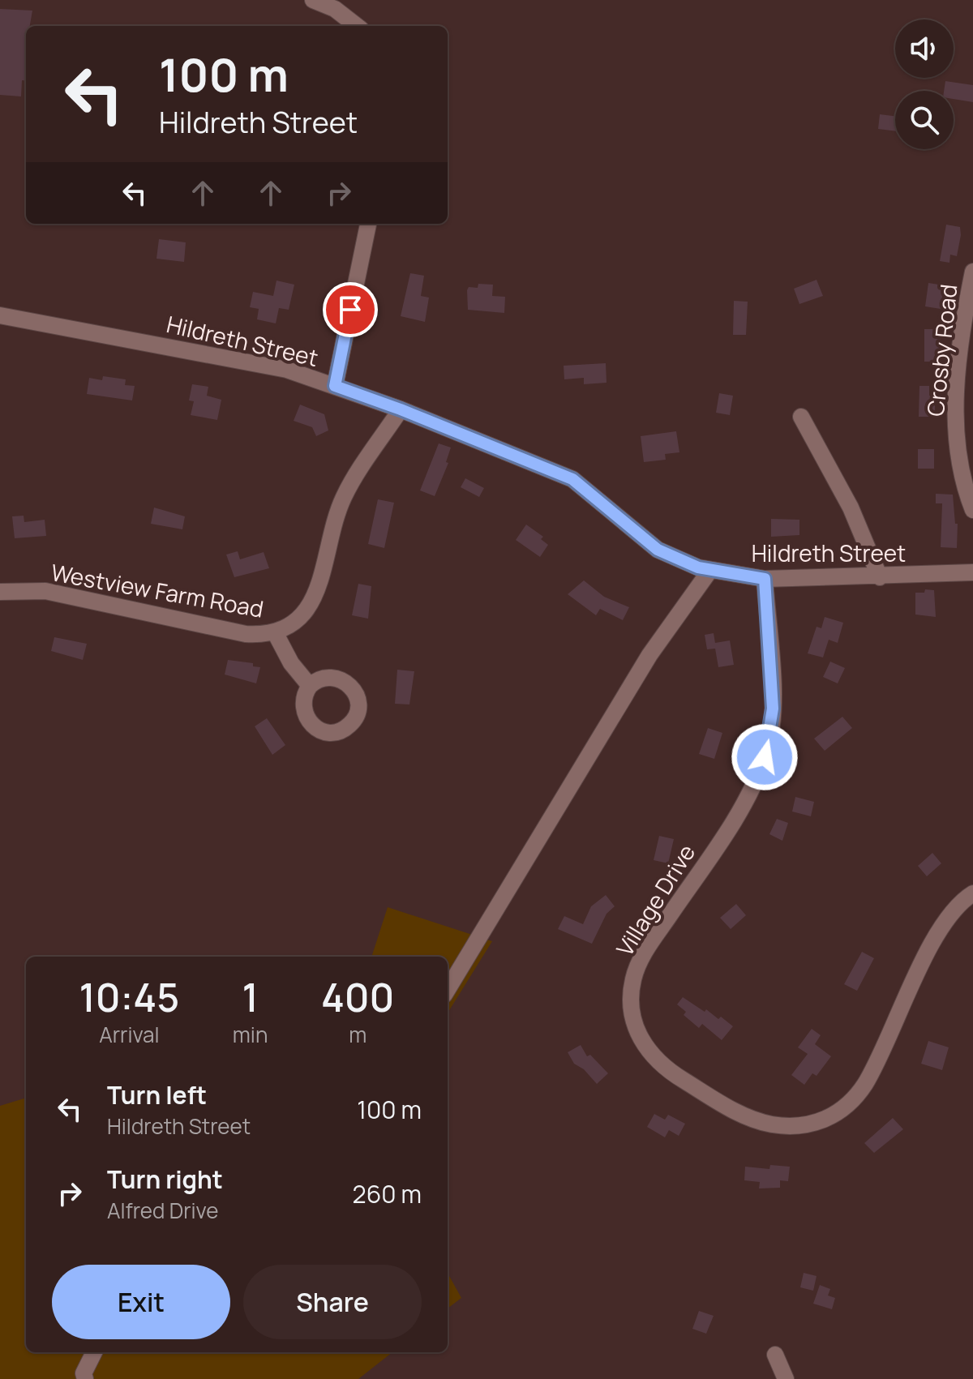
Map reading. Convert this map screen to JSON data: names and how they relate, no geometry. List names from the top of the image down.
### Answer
{
  "streets": {
    "street": [
      "Hildreth Street",
      "Crosby Road",
      "Westview Farm Road",
      "Village Drive"
    ]
  },
  "crossings": [
    ["Hildreth Street", "Westview Farm Road"],
    ["Hildreth Street", "Village Drive"]
  ],
  "page": {
    "turn": ["100 m", "Hildreth Street"],
    "eta": [
      "10:45",
      "Arrival",
      "1",
      "min",
      "400",
      "m"
    ],
    "list": [
      {
        "name": "Turn left",
        "note": "Hildreth Street",
        "value": "100 m"
      },
      {
        "name": "Turn right",
        "note": "Alfred Drive",
        "value": "260 m"
      }
    ],
    "buttons": ["Exit", "Share"]
  }
}
